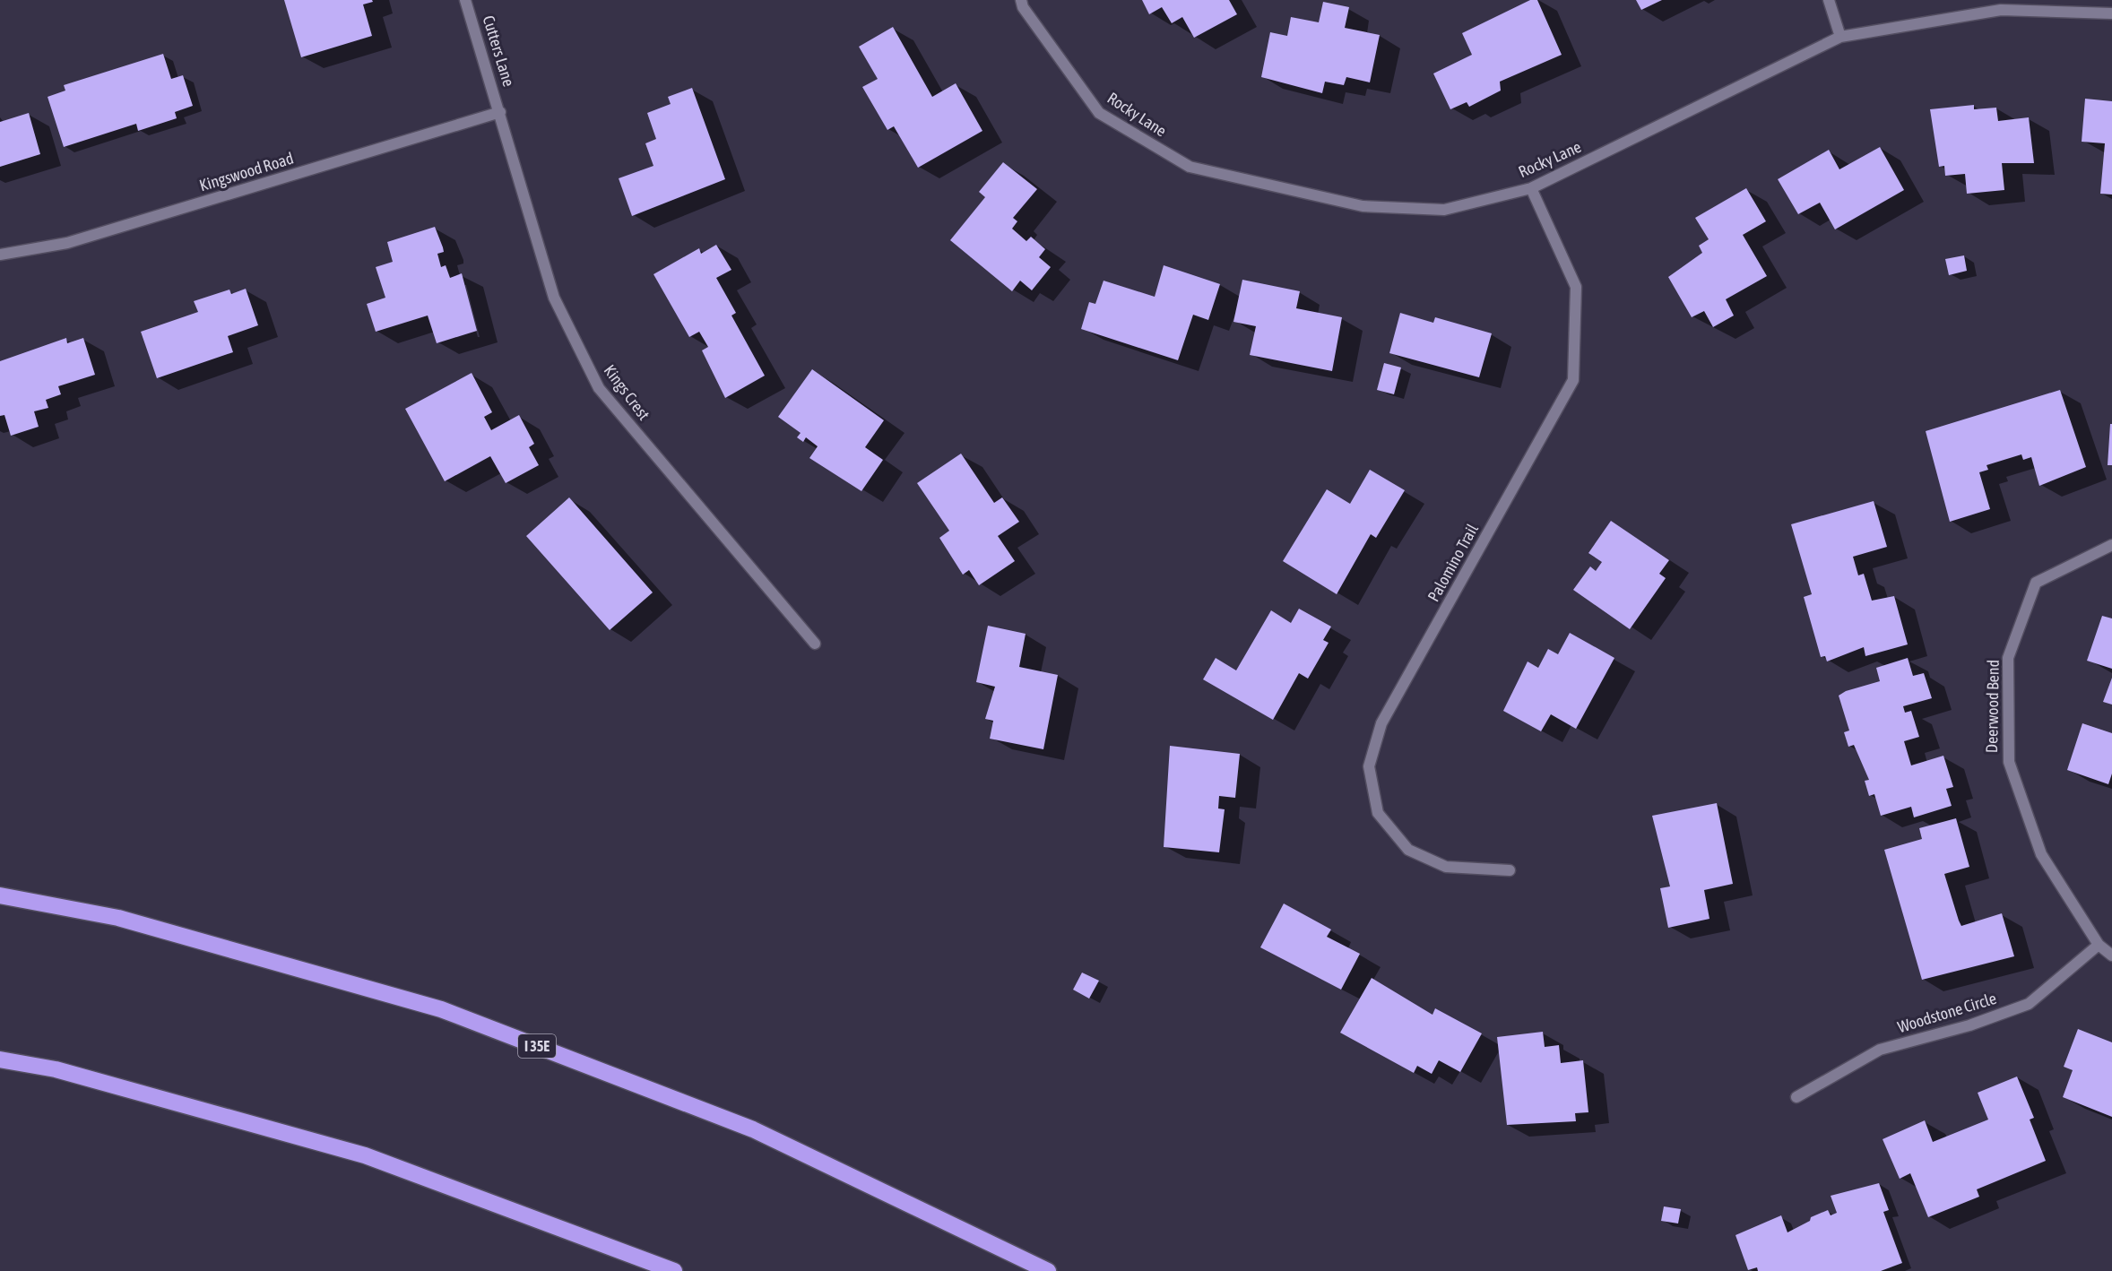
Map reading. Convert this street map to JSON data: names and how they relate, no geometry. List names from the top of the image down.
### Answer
{
  "streets": {
    "highway": ["I 35E"],
    "street": [
      "Cutters Lane",
      "Rocky Lane",
      "Kingswood Road",
      "Kings Crest",
      "Palomino Trail",
      "Deerwood Bend",
      "Woodstone Circle"
    ]
  },
  "crossings": [
    ["Cutters Lane", "Kingswood Road"],
    ["Cutters Lane", "Kings Crest"],
    ["Rocky Lane", "Palomino Trail"],
    ["Kingswood Road", "Kings Crest"],
    ["Deerwood Bend", "Woodstone Circle"]
  ]
}
